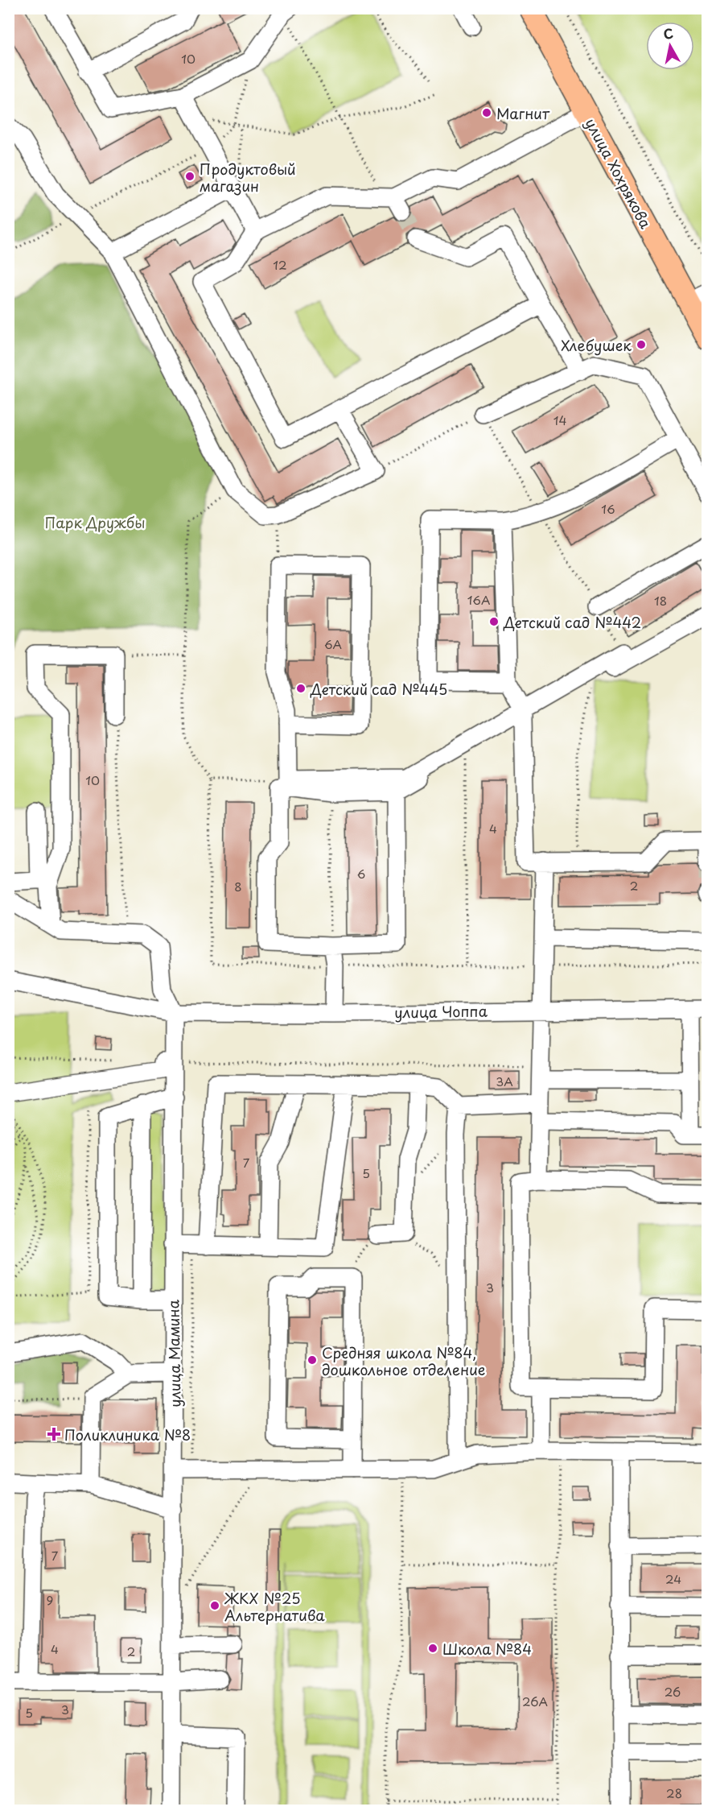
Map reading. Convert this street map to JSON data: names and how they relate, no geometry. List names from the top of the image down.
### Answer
{
  "streets": {
    "main road": ["улица Хохрякова"],
    "street": ["улица Чоппа", "улица Мамина"]
  },
  "crossings": [
    ["улица Чоппа", "улица Мамина"]
  ],
  "parks": ["Парк Дружбы"],
  "places": {
    "other": [
      "Магнит",
      "Продуктовый магазин",
      "Хлебушек",
      "Детский сад №442",
      "Детский сад №445",
      "Средняя школа №84, дошкольное отделение",
      "ЖКХ №25 Альтернатива",
      "Школа №84"
    ],
    "health": ["Поликлиника №8"]
  },
  "house_numbers": [
    "10",
    "12",
    "14",
    "16",
    "16А",
    "18",
    "6А",
    "10",
    "4",
    "6",
    "2",
    "8",
    "3А",
    "7",
    "5",
    "3",
    "7",
    "24",
    "9",
    "4",
    "2",
    "26",
    "26А",
    "3",
    "5",
    "28"
  ],
  "north": "top"
}
